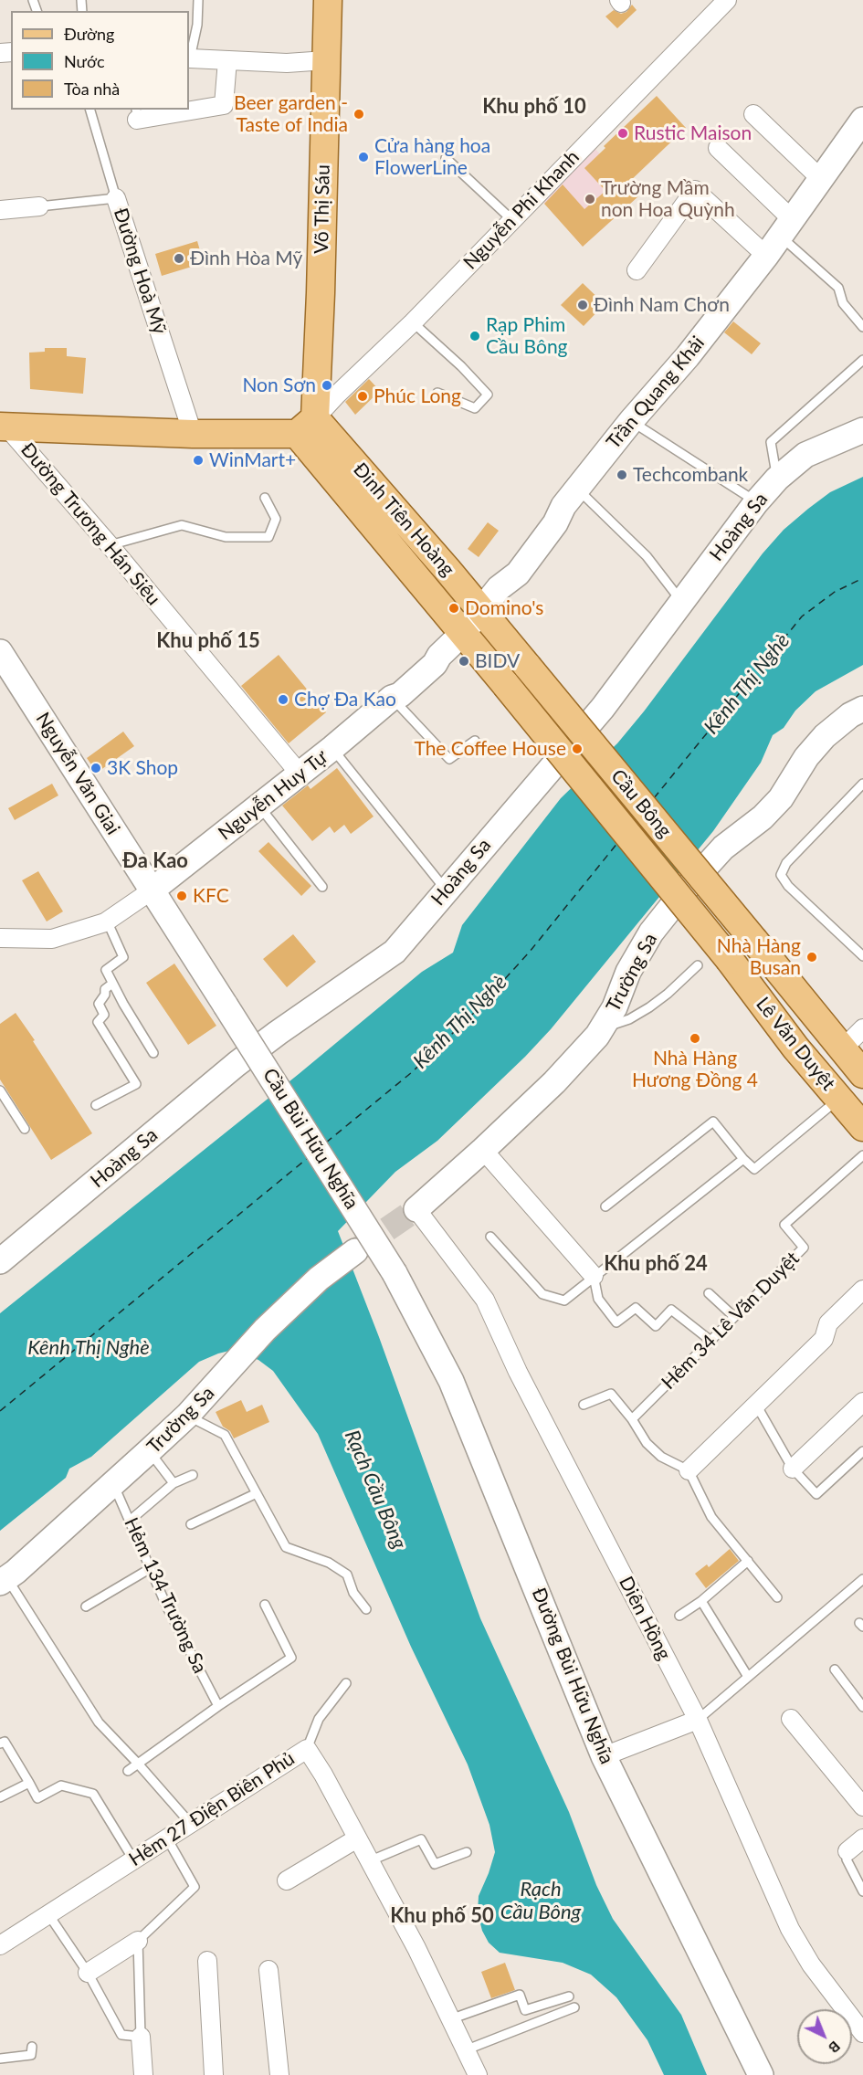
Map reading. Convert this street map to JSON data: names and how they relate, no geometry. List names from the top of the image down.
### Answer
{
  "streets": {
    "main road": [
      "Võ Thị Sáu",
      "Đinh Tiên Hoàng",
      "Cầu Bông",
      "Lê Văn Duyệt"
    ],
    "street": [
      "Nguyễn Phi Khanh",
      "Đường Hoà Mỹ",
      "Trần Quang Khải",
      "Đường Trương Hán Siêu",
      "Hoàng Sa",
      "Nguyễn Văn Giai",
      "Nguyễn Huy Tự",
      "Trường Sa",
      "Cầu Bùi Hữu Nghĩa",
      "Diên Hồng",
      "Đường Bùi Hữu Nghĩa",
      "Hẻm 27 Điện Biên Phủ"
    ],
    "lane": ["Hẻm 34 Lê Văn Duyệt", "Hẻm 134 Trường Sa"]
  },
  "crossings": [
    ["Võ Thị Sáu", "Nguyễn Phi Khanh"],
    ["Võ Thị Sáu", "Đinh Tiên Hoàng"],
    ["Nguyễn Phi Khanh", "Đinh Tiên Hoàng"],
    ["Trần Quang Khải", "Đinh Tiên Hoàng"],
    ["Trần Quang Khải", "Nguyễn Huy Tự"],
    ["Đinh Tiên Hoàng", "Nguyễn Huy Tự"],
    ["Đinh Tiên Hoàng", "Cầu Bông"],
    ["Đường Trương Hán Siêu", "Nguyễn Huy Tự"],
    ["Nguyễn Văn Giai", "Nguyễn Huy Tự"],
    ["Nguyễn Văn Giai", "Cầu Bùi Hữu Nghĩa"],
    ["Cầu Bông", "Lê Văn Duyệt"],
    ["Trường Sa", "Hẻm 134 Trường Sa"],
    ["Trường Sa", "Diên Hồng"],
    ["Cầu Bùi Hữu Nghĩa", "Đường Bùi Hữu Nghĩa"]
  ],
  "districts": [
    "Khu phố 10",
    "Khu phố 15",
    "Đa Kao",
    "Khu phố 24",
    "Khu phố 50"
  ],
  "water": ["Kênh Thị Nghè", "Rạch Cầu Bông"],
  "places": [
    "Beer garden - Taste of India",
    "Rustic Maison",
    "Cửa hàng hoa FlowerLine",
    "Trường Mầm non Hoa Quỳnh",
    "Đình Hòa Mỹ",
    "Đình Nam Chơn",
    "Rạp Phim Cầu Bông",
    "Non Sơn",
    "Phúc Long",
    "WinMart+",
    "Techcombank",
    "Domino's",
    "BIDV",
    "Chợ Đa Kao",
    "The Coffee House",
    "3K Shop",
    "KFC",
    "Nhà Hàng Busan",
    "Nhà Hàng Hương Đồng 4"
  ],
  "legend": ["Đường", "Nước", "Tòa nhà"],
  "north": "bottom right"
}
